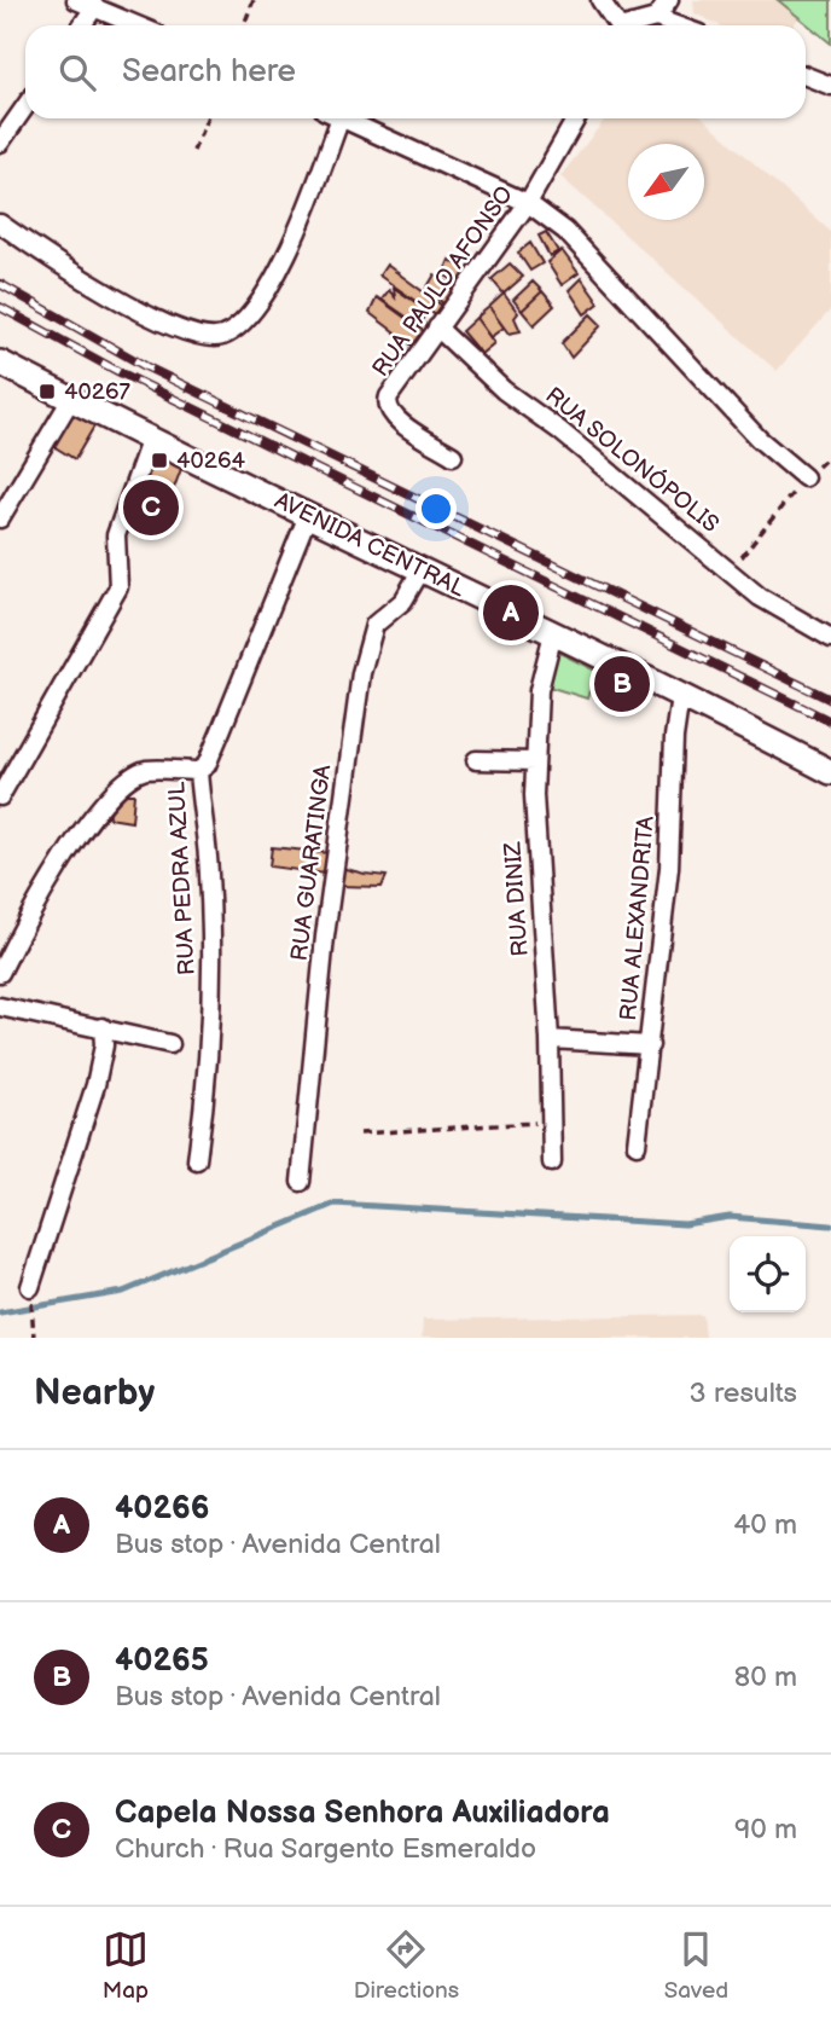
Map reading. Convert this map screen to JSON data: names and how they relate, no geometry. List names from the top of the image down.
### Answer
{
  "streets": {
    "street": [
      "RUA PAULO AFONSO",
      "RUA SOLONÓPOLIS",
      "AVENIDA CENTRAL",
      "RUA GUARATINGA",
      "RUA PEDRA AZUL",
      "RUA DINIZ",
      "RUA ALEXANDRITA"
    ]
  },
  "crossings": [
    ["RUA PAULO AFONSO", "RUA SOLONÓPOLIS"],
    ["AVENIDA CENTRAL", "RUA GUARATINGA"],
    ["AVENIDA CENTRAL", "RUA PEDRA AZUL"],
    ["AVENIDA CENTRAL", "RUA DINIZ"],
    ["AVENIDA CENTRAL", "RUA ALEXANDRITA"]
  ],
  "places": {
    "transit": ["40267", "40264"]
  },
  "north": "bottom left",
  "page": {
    "search": "Search here",
    "pins": ["C", "A", "B"],
    "heading": ["Nearby", "3 results"],
    "list": [
      {
        "mark": "A",
        "name": "40266",
        "note": "Bus stop · Avenida Central",
        "value": "40 m"
      },
      {
        "mark": "B",
        "name": "40265",
        "note": "Bus stop · Avenida Central",
        "value": "80 m"
      },
      {
        "mark": "C",
        "name": "Capela Nossa Senhora Auxiliadora",
        "note": "Church · Rua Sargento Esmeraldo",
        "value": "90 m"
      }
    ],
    "nav": ["Map", "Directions", "Saved"]
  }
}
